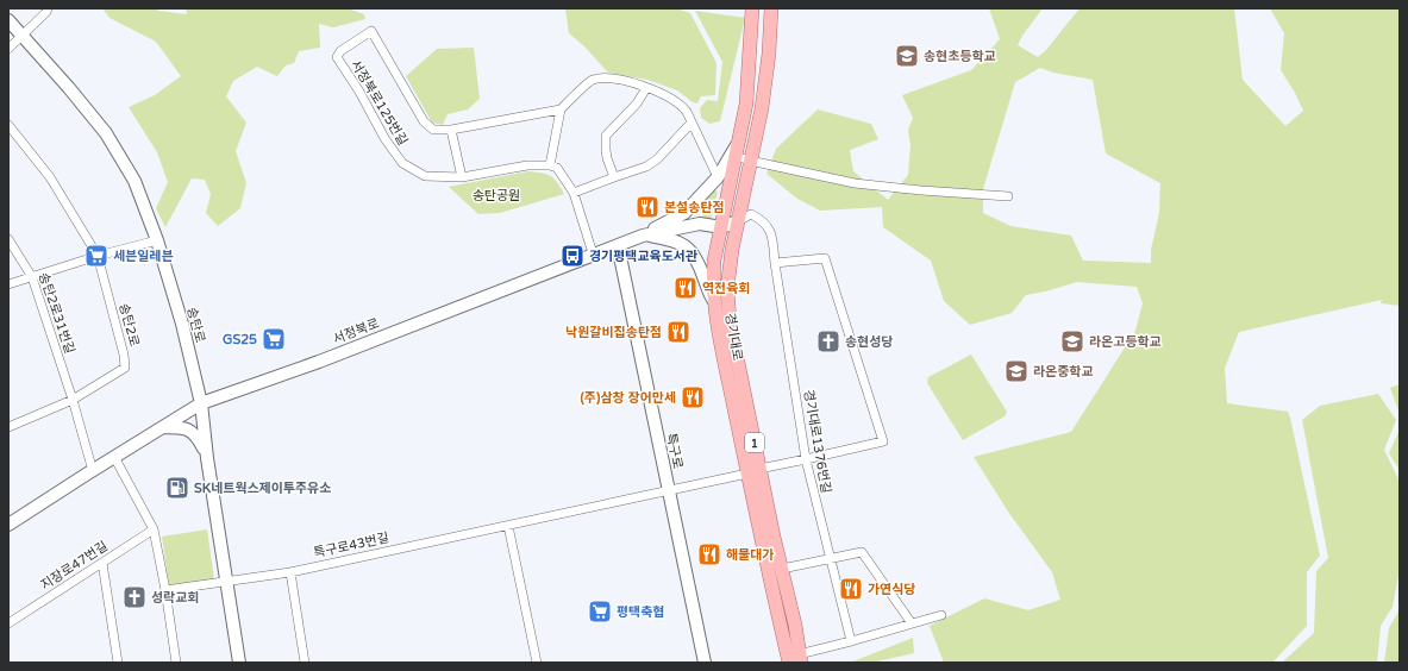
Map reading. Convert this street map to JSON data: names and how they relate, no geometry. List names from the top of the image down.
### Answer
{
  "streets": {
    "main road": ["경기대로", "1"],
    "street": [
      "서정북로125번길",
      "송탄2로31번길",
      "송탄2로",
      "송탄로",
      "서정북로",
      "경기대로1376번길",
      "특구로",
      "특구로43번길",
      "지장로47번길"
    ]
  },
  "crossings": [
    ["송탄2로31번길", "송탄2로"],
    ["송탄로", "서정북로"],
    ["송탄로", "특구로43번길"],
    ["서정북로", "경기대로"],
    ["서정북로", "경기대로1376번길"],
    ["서정북로", "특구로"],
    ["경기대로", "경기대로1376번길"],
    ["경기대로", "특구로43번길"],
    ["경기대로1376번길", "특구로43번길"],
    ["특구로", "특구로43번길"]
  ],
  "parks": ["송탄공원"],
  "places": {
    "school or university": ["송현초등학교", "라온고등학교", "라온중학교"],
    "restaurant": [
      "본설송탄점",
      "역전육회",
      "낙원갈비집송탄점",
      "(주)삼창 장어만세",
      "해물대가",
      "가연식당"
    ],
    "supermarket": ["세븐일레븐", "GS25", "평택축협"],
    "bus stop": ["경기평택교육도서관"],
    "church": ["송현성당", "성락교회"],
    "fuel station": ["SK네트웍스제이투주유소"]
  }
}
